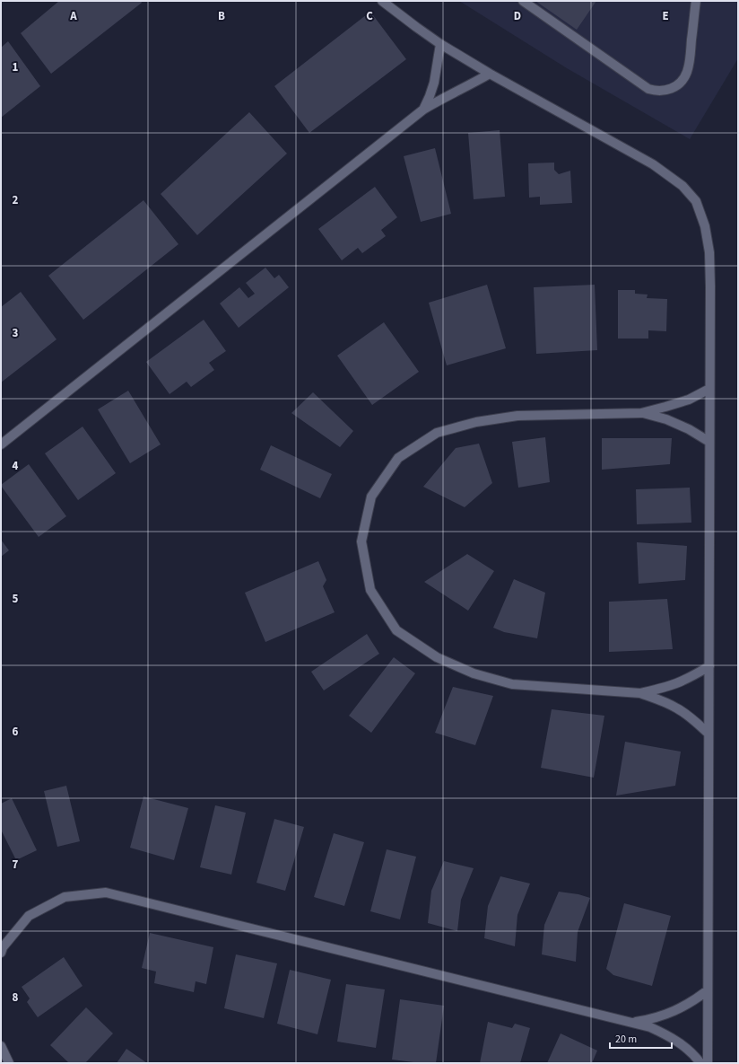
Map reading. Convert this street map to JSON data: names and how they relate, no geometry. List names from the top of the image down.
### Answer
{
  "scale_bar": "20 m",
  "grid": {
    "columns": [
      "A",
      "B",
      "C",
      "D",
      "E"
    ],
    "rows": [
      "1",
      "2",
      "3",
      "4",
      "5",
      "6",
      "7",
      "8"
    ]
  }
}
